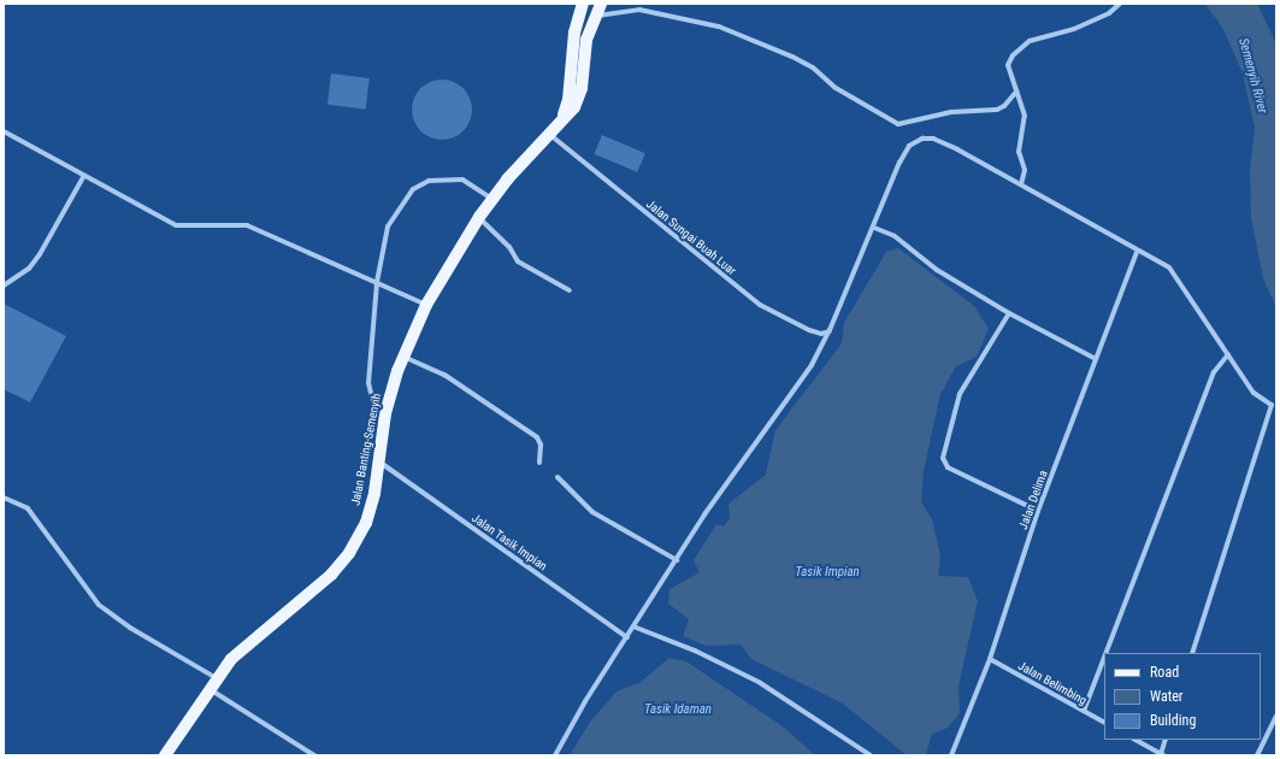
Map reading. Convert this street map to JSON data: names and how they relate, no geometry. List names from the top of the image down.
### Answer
{
  "streets": {
    "main road": ["Jalan Banting-Semenyih"],
    "street": [
      "Jalan Sungai Buah Luar",
      "Jalan Delima",
      "Jalan Tasik Impian",
      "Jalan Belimbing"
    ]
  },
  "crossings": [
    ["Jalan Sungai Buah Luar", "Jalan Banting-Semenyih"],
    ["Jalan Banting-Semenyih", "Jalan Tasik Impian"],
    ["Jalan Delima", "Jalan Belimbing"]
  ],
  "water": ["Semenyih River", "Tasik Impian", "Tasik Idaman"],
  "legend": ["Road", "Water", "Building"]
}
